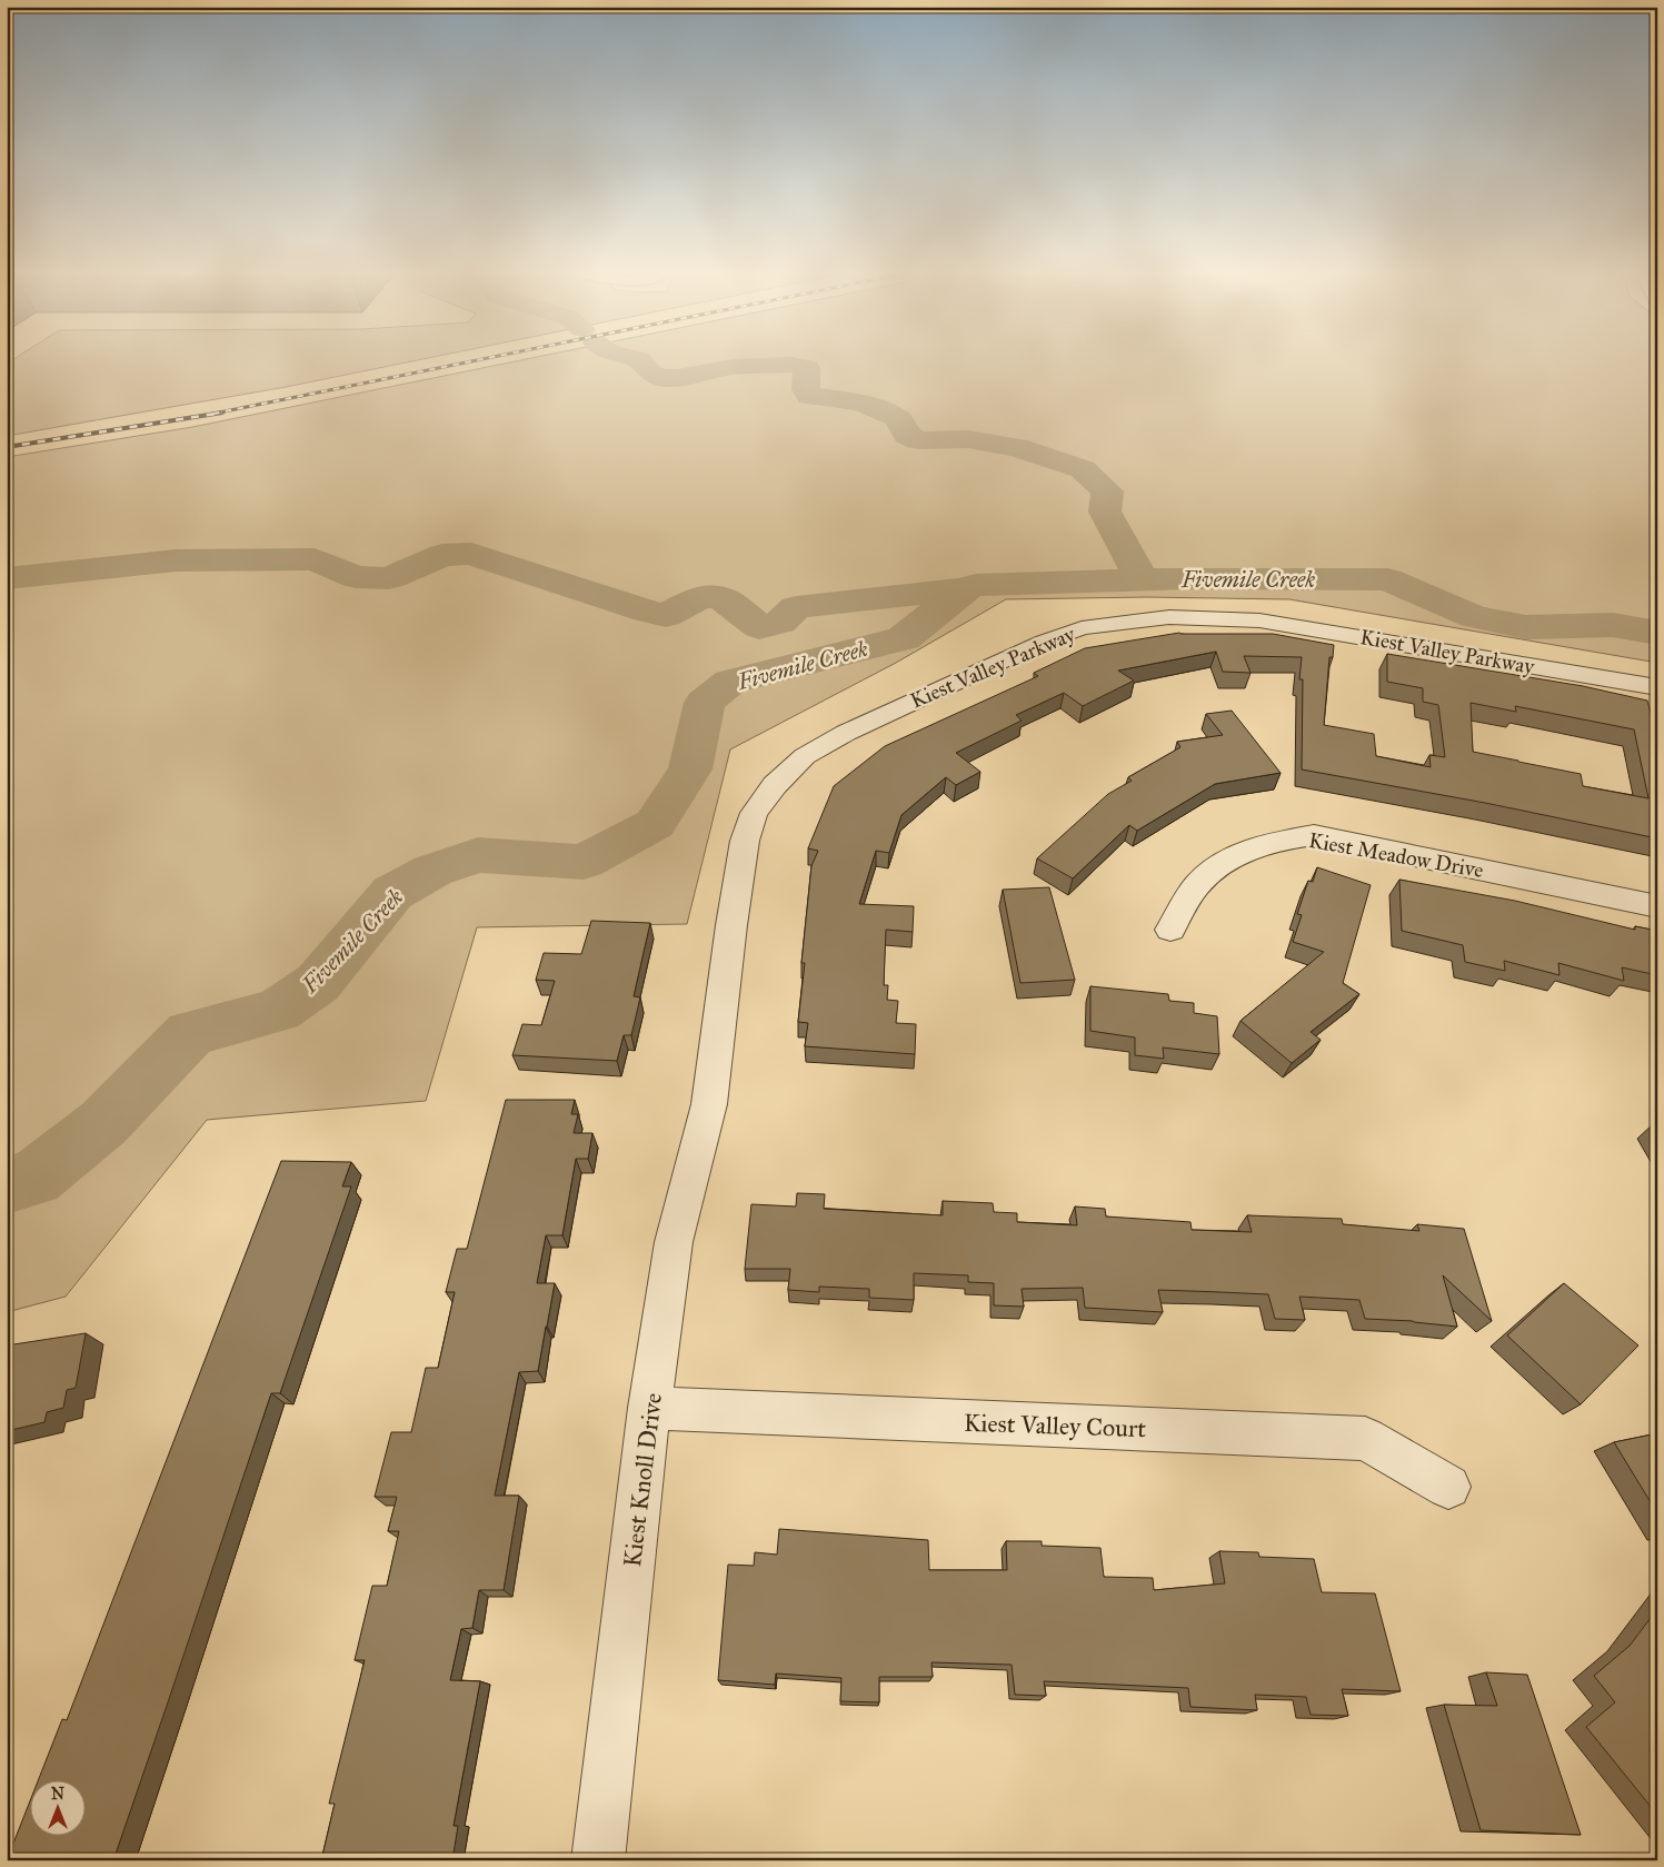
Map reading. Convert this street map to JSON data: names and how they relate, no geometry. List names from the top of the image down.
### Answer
{
  "streets": {
    "street": [
      "Kiest Valley Parkway",
      "Kiest Meadow Drive",
      "Kiest Valley Court",
      "Kiest Knoll Drive"
    ]
  },
  "crossings": [
    ["Kiest Valley Parkway", "Kiest Knoll Drive"],
    ["Kiest Valley Court", "Kiest Knoll Drive"]
  ],
  "water": ["Fivemile Creek"],
  "north": "top"
}
